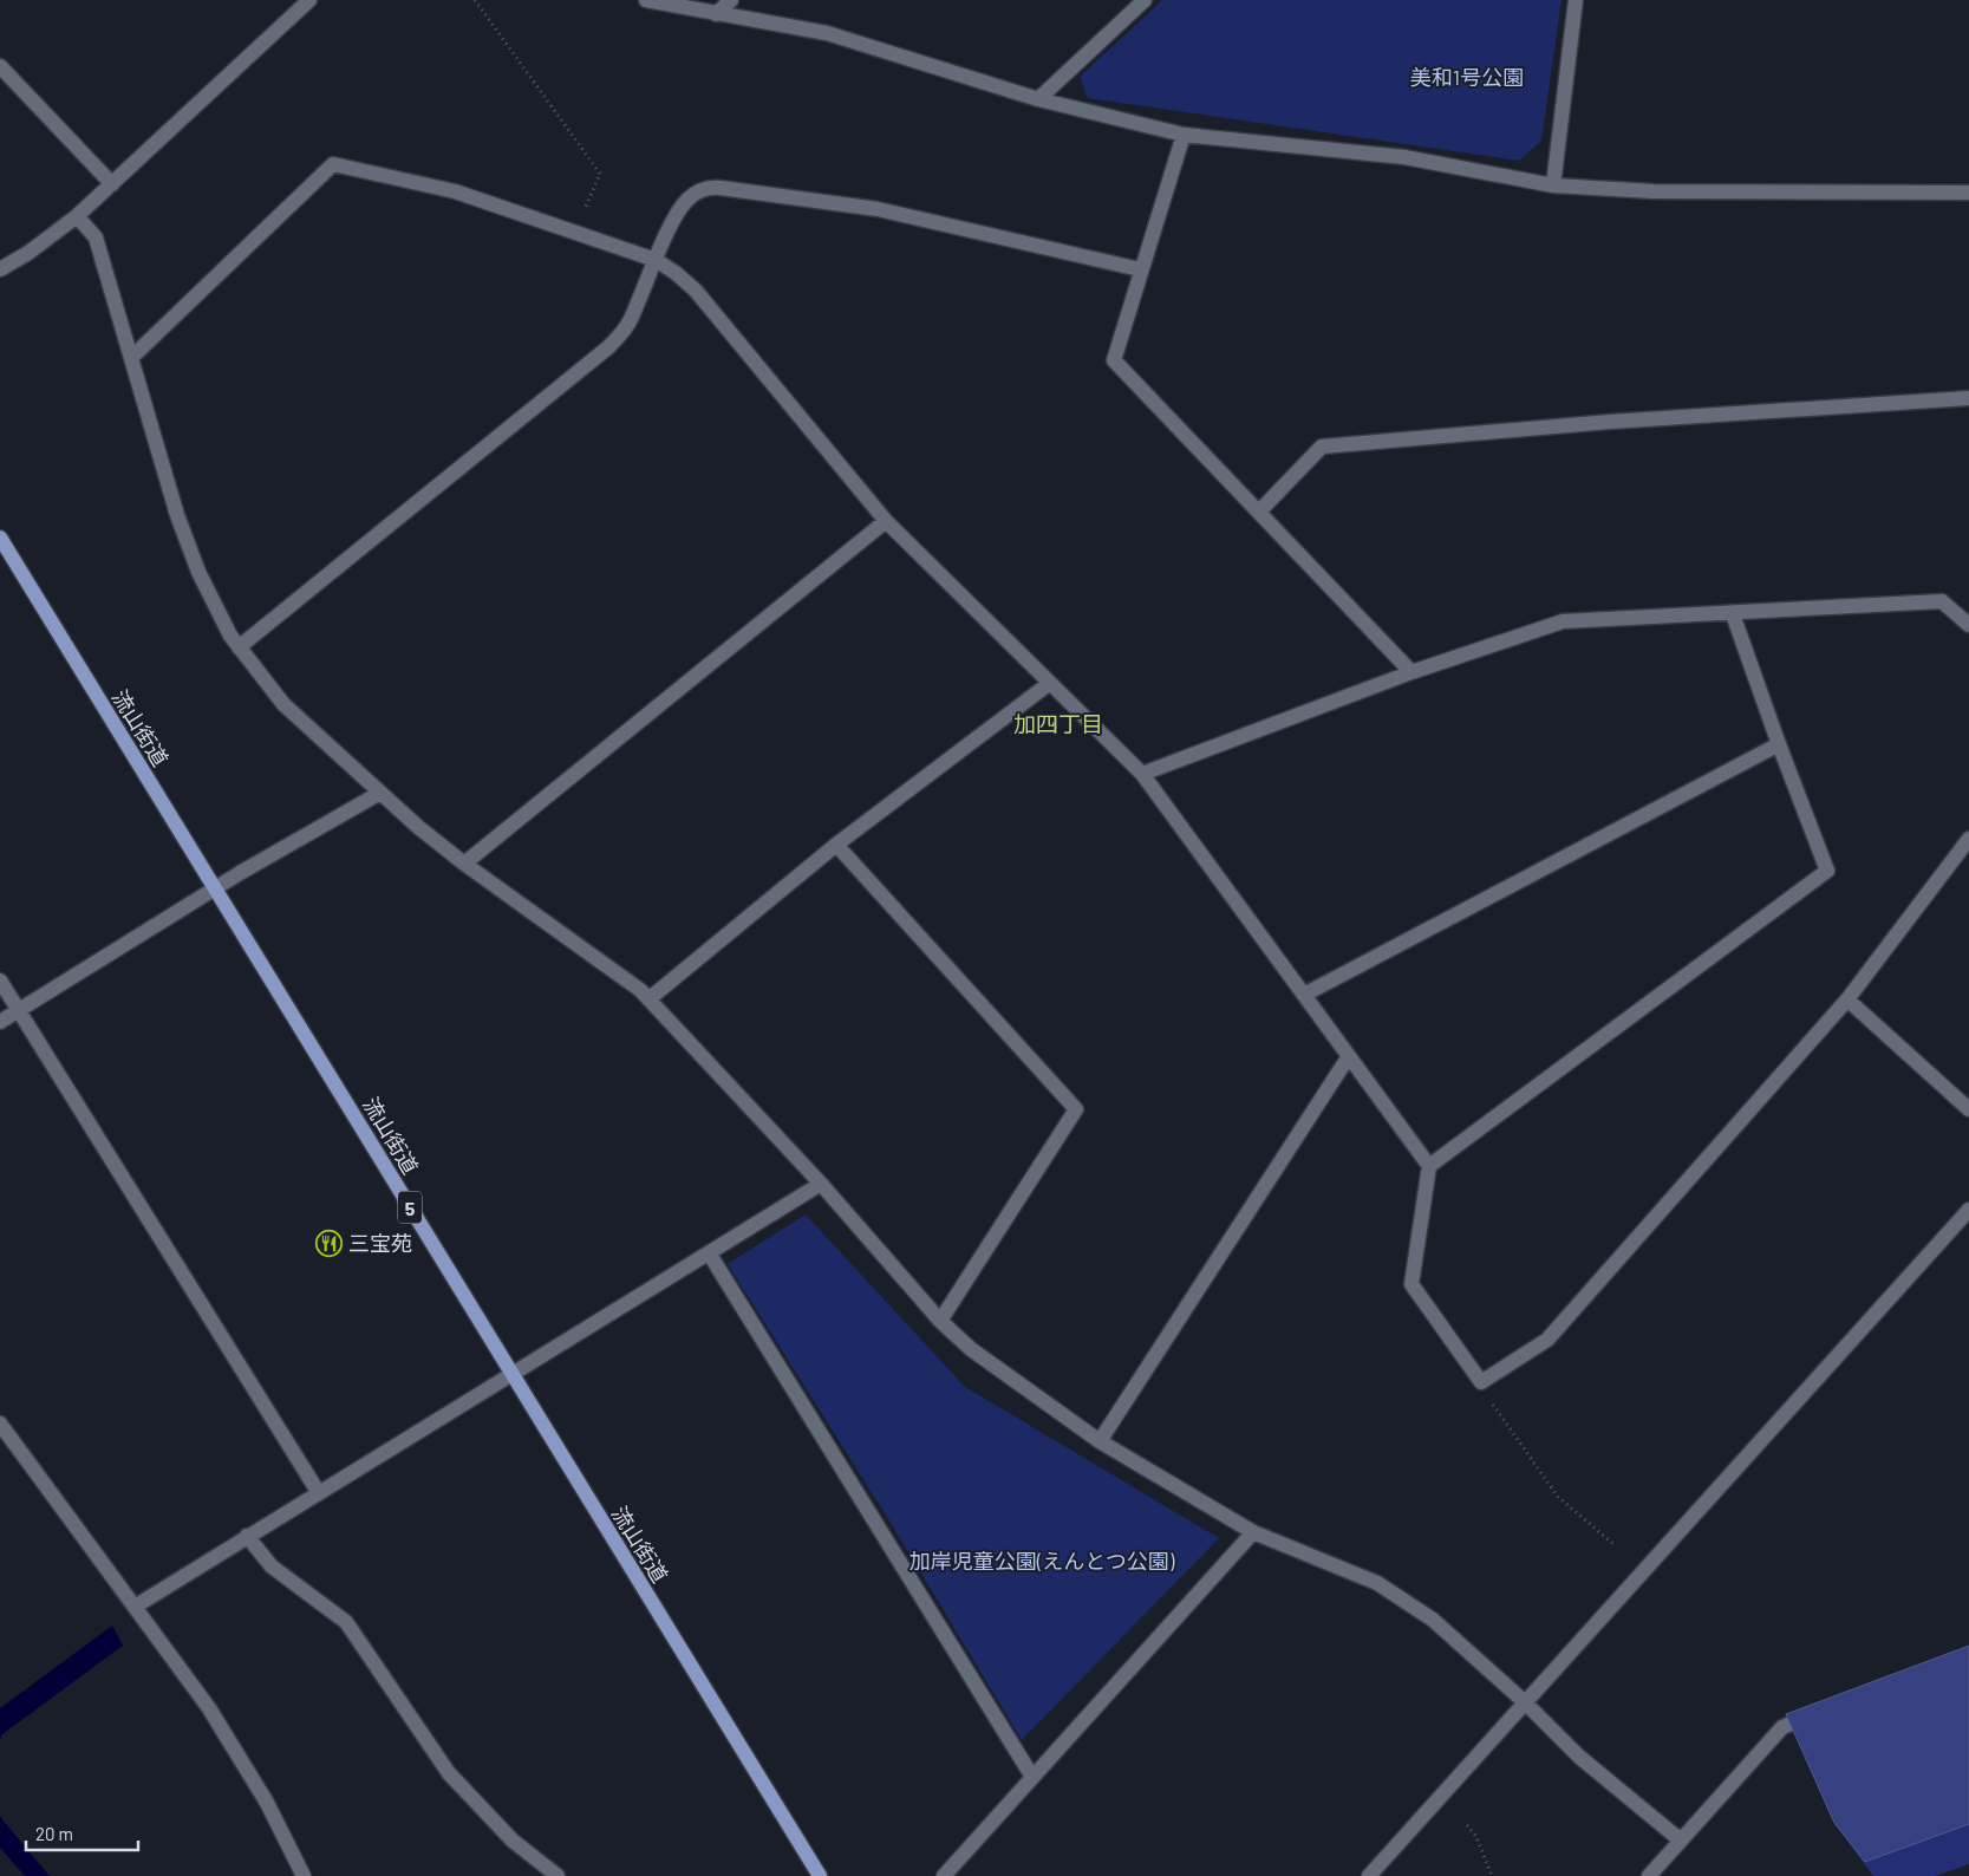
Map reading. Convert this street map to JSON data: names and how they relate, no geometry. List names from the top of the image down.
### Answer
{
  "streets": {
    "main road": ["流山街道", "5"]
  },
  "districts": ["加四丁目"],
  "parks": ["美和1号公園", "加岸児童公園(えんとつ公園)"],
  "places": {
    "restaurant": ["三宝苑"]
  },
  "scale_bar": "20 m"
}
